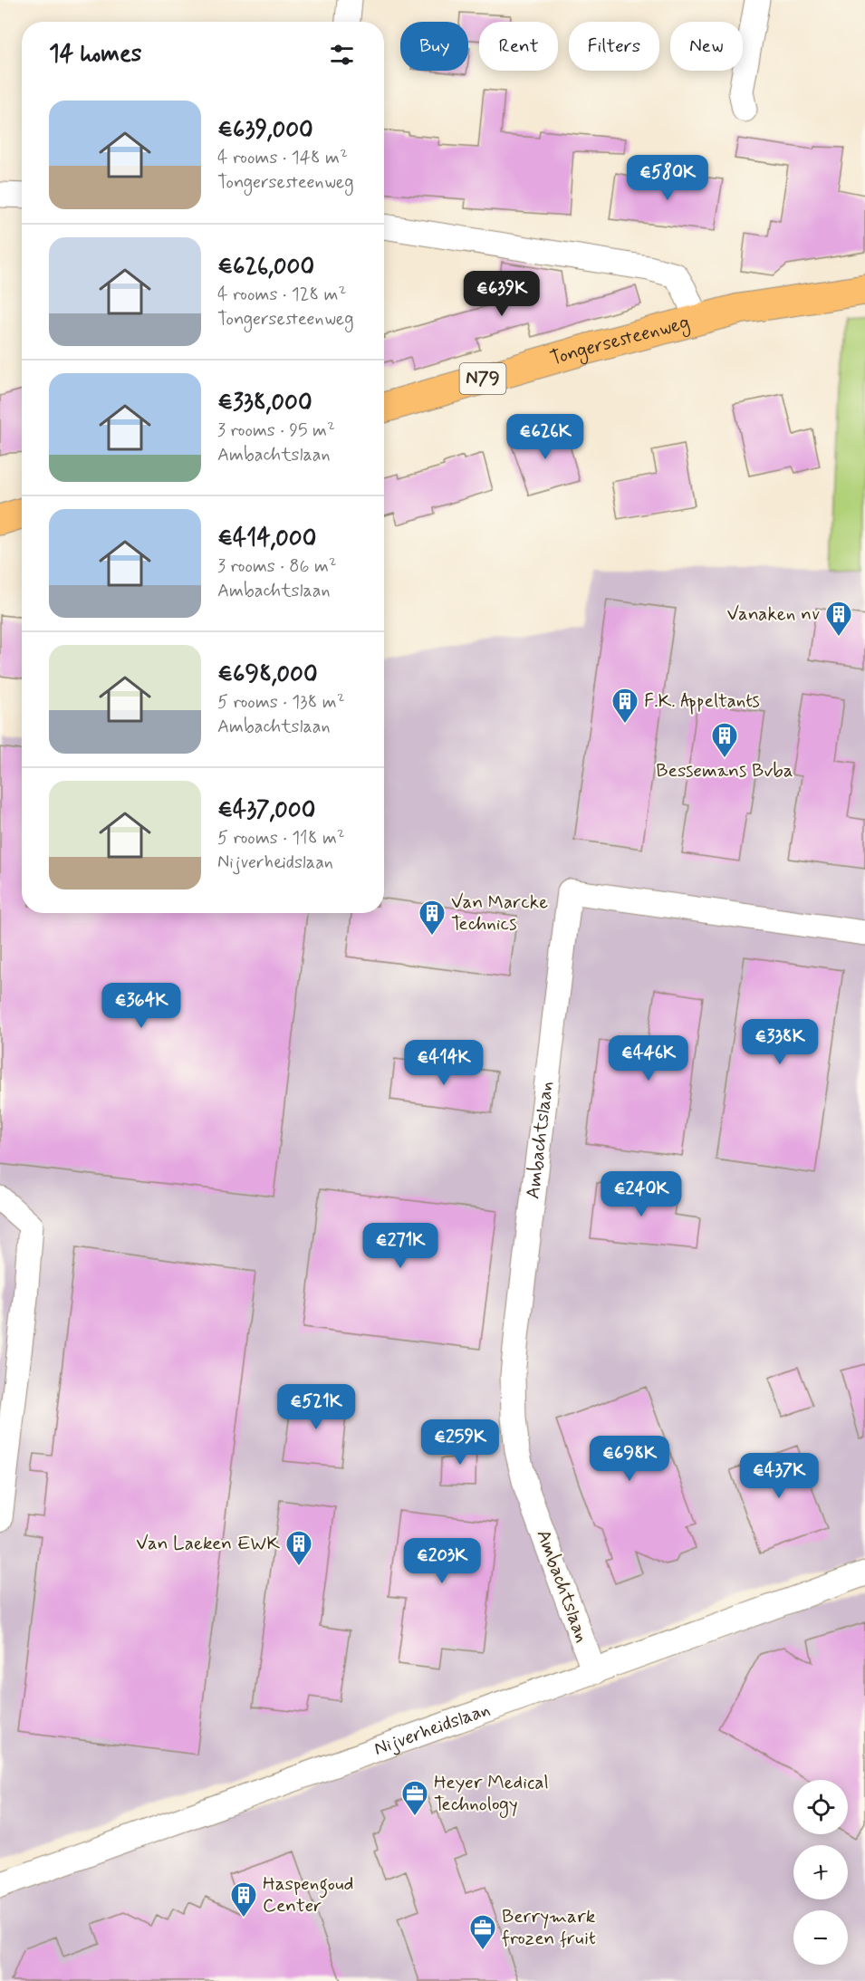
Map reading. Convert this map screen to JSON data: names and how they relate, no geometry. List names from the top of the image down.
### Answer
{
  "streets": {
    "main road": ["Tongersesteenweg", "N79"],
    "street": ["Ambachtslaan", "Nijverheidslaan"]
  },
  "crossings": [
    ["Ambachtslaan", "Nijverheidslaan"]
  ],
  "places": {
    "building": [
      "Vanaken nv",
      "F.K. Appeltants",
      "Bessemans Bvba",
      "Van Marcke Technics",
      "Van Laeken EWK",
      "Haspengoud Center"
    ],
    "office": ["Heyer Medical Technology", "Berrymark frozen fruit"]
  },
  "page": {
    "chip": [
      "Buy",
      "Rent",
      "Filters",
      "New"
    ],
    "heading": "14 homes",
    "list": [
      {
        "name": "€639,000",
        "note": "4 rooms · 148 m² · Tongersesteenweg"
      },
      {
        "name": "€626,000",
        "note": "4 rooms · 128 m² · Tongersesteenweg"
      },
      {
        "name": "€338,000",
        "note": "3 rooms · 95 m² · Ambachtslaan"
      },
      {
        "name": "€414,000",
        "note": "3 rooms · 86 m² · Ambachtslaan"
      },
      {
        "name": "€698,000",
        "note": "5 rooms · 138 m² · Ambachtslaan"
      },
      {
        "name": "€437,000",
        "note": "5 rooms · 118 m² · Nijverheidslaan"
      }
    ],
    "price": [
      "€580K",
      "€639K",
      "€626K",
      "€364K",
      "€338K",
      "€446K",
      "€414K",
      "€240K",
      "€271K",
      "€521K",
      "€259K",
      "€698K",
      "€437K",
      "€203K"
    ],
    "map_buttons": ["+", "−"]
  }
}
